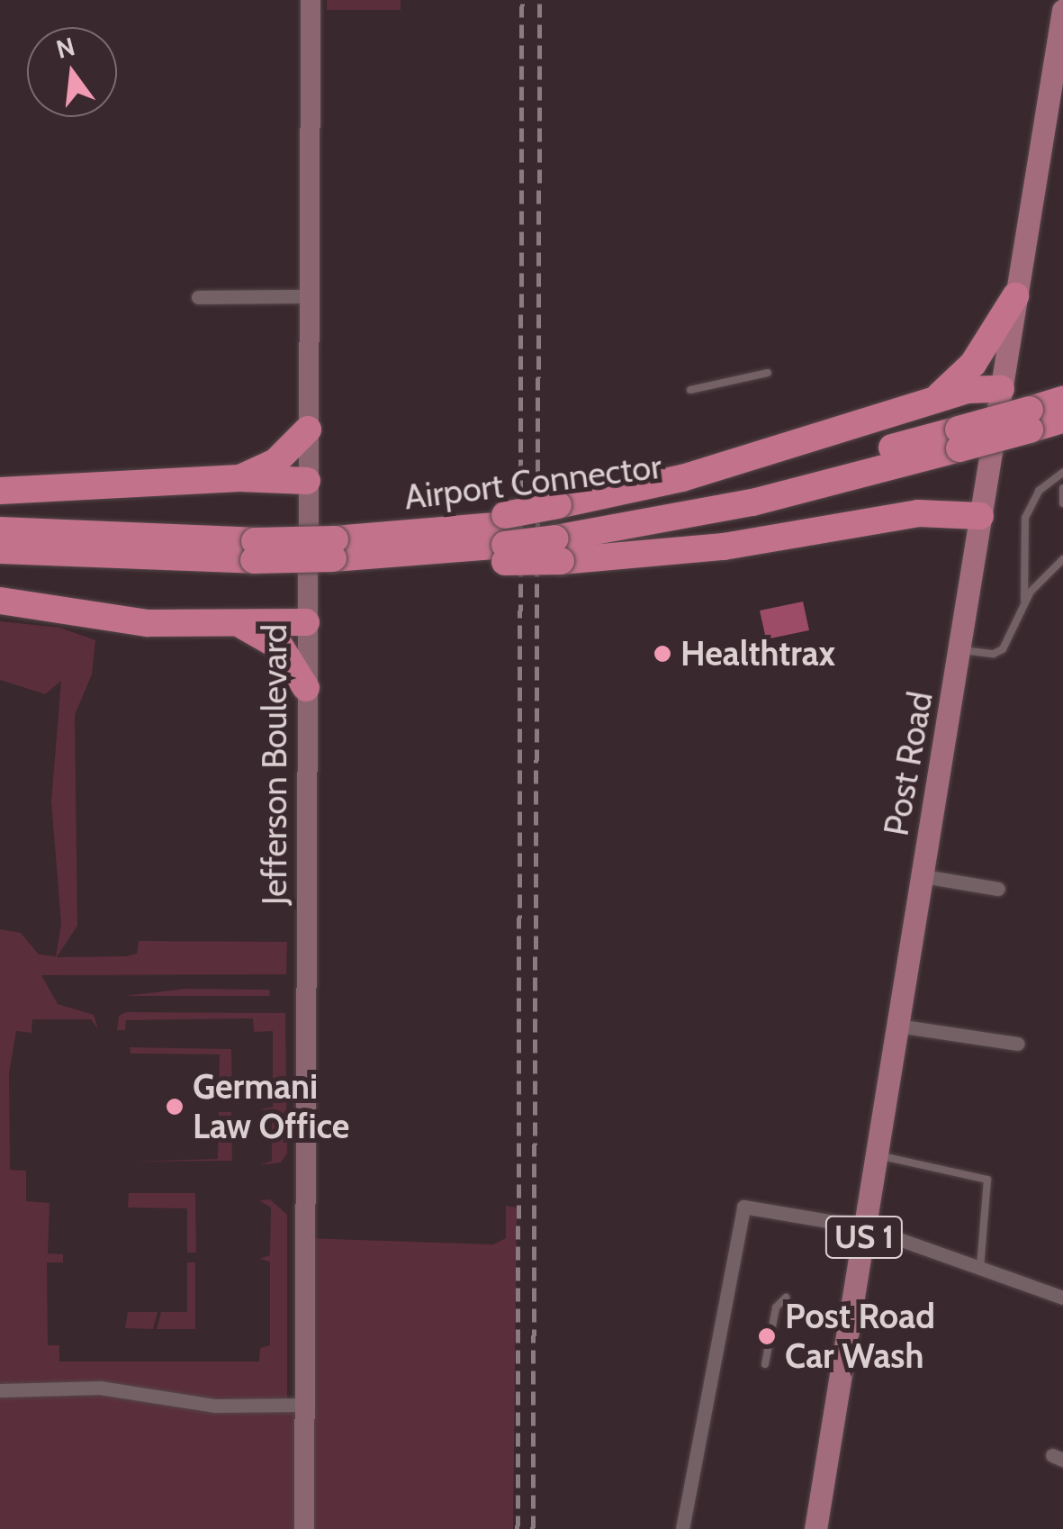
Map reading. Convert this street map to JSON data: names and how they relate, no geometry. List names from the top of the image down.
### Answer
{
  "streets": {
    "highway": ["Airport Connector"],
    "main road": ["Post Road", "Jefferson Boulevard", "US 1"]
  },
  "places": ["Healthtrax", "Germani Law Office", "Post Road Car Wash"],
  "north": "top"
}
